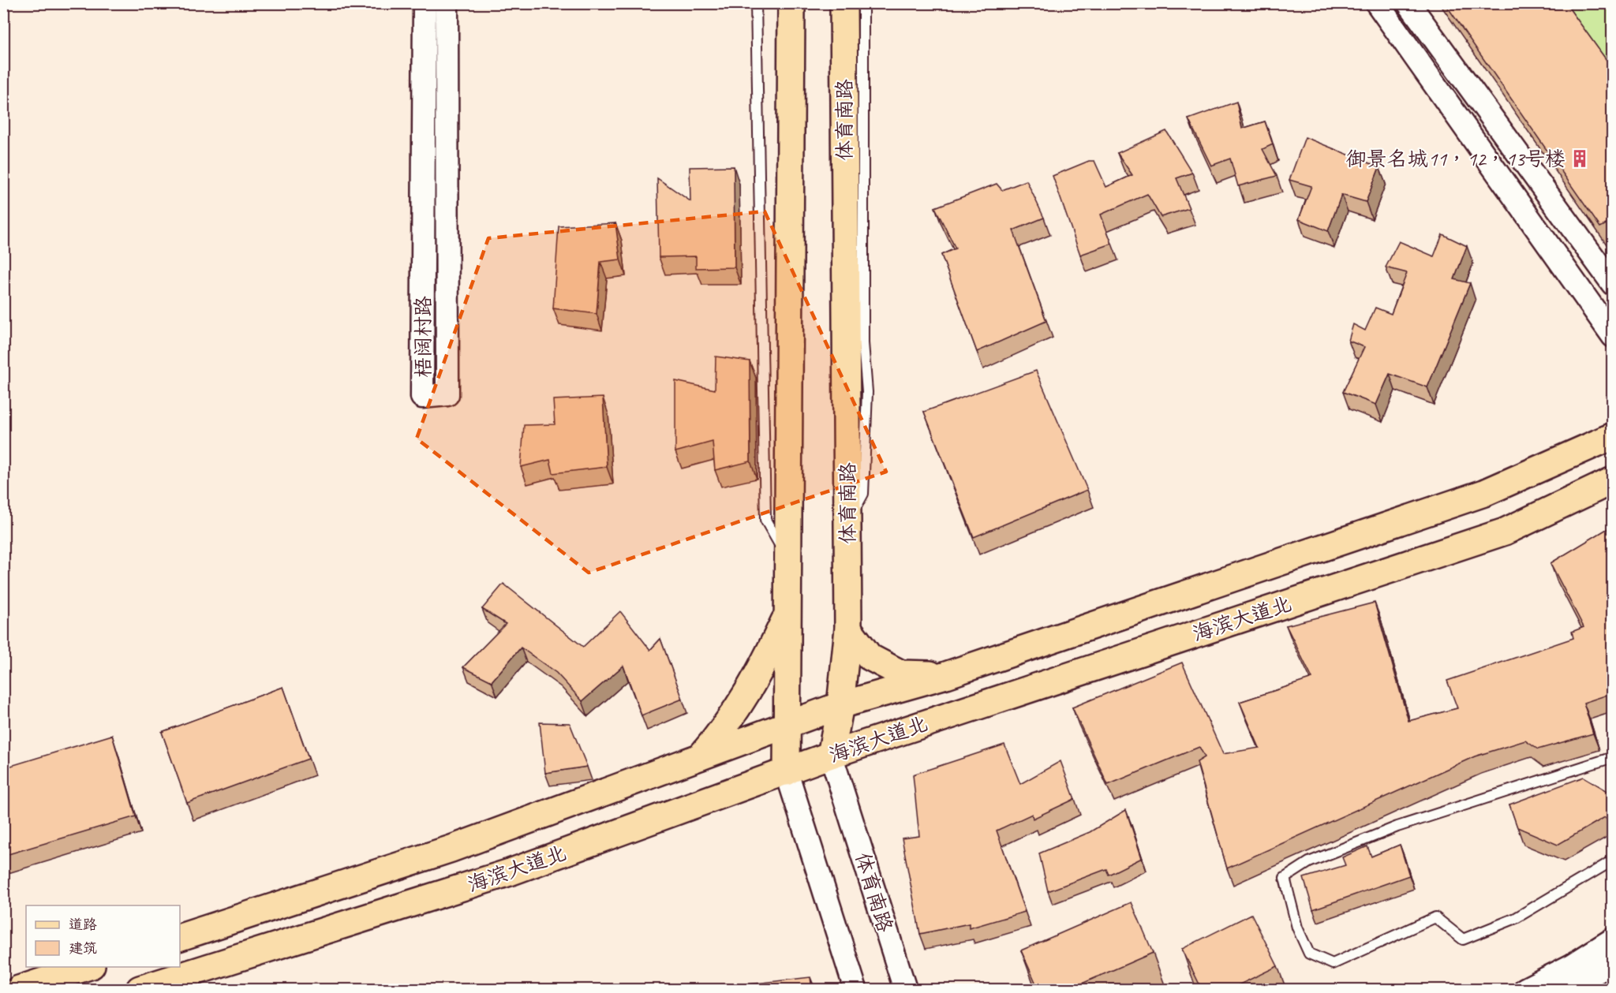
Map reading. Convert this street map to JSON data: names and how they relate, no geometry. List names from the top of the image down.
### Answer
{
  "streets": {
    "main road": ["体育南路", "海滨大道北"],
    "street": ["梧阔村路"]
  },
  "crossings": [
    ["体育南路", "海滨大道北"]
  ],
  "places": {
    "building": ["御景名城11，12，13号楼"]
  },
  "legend": ["道路", "建筑"]
}
